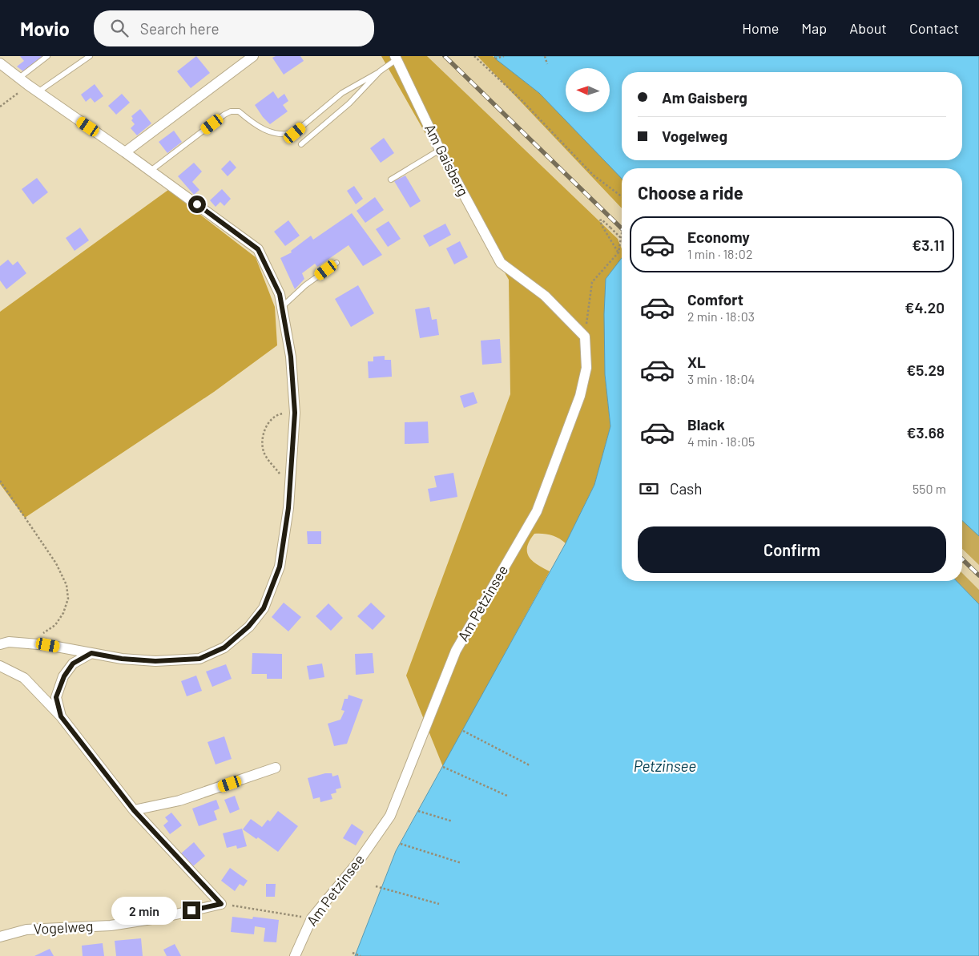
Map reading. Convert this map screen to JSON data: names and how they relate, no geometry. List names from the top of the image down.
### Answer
{
  "streets": {
    "street": ["Am Gaisberg", "Am Petzinsee", "Vogelweg"]
  },
  "crossings": [
    ["Am Gaisberg", "Am Petzinsee"]
  ],
  "water": ["Petzinsee"],
  "north": "left",
  "page": {
    "header": "Movio",
    "search": "Search here",
    "nav": [
      "Home",
      "Map",
      "About",
      "Contact"
    ],
    "banner": ["Am Gaisberg", "Vogelweg"],
    "heading": "Choose a ride",
    "list": [
      {
        "name": "Economy",
        "note": "1 min · 18:02",
        "value": "€3.11"
      },
      {
        "name": "Comfort",
        "note": "2 min · 18:03",
        "value": "€4.20"
      },
      {
        "name": "XL",
        "note": "3 min · 18:04",
        "value": "€5.29"
      },
      {
        "name": "Black",
        "note": "4 min · 18:05",
        "value": "€3.68"
      }
    ],
    "pay": ["Cash", "550 m"],
    "buttons": "Confirm",
    "bubble": "2 min"
  }
}
